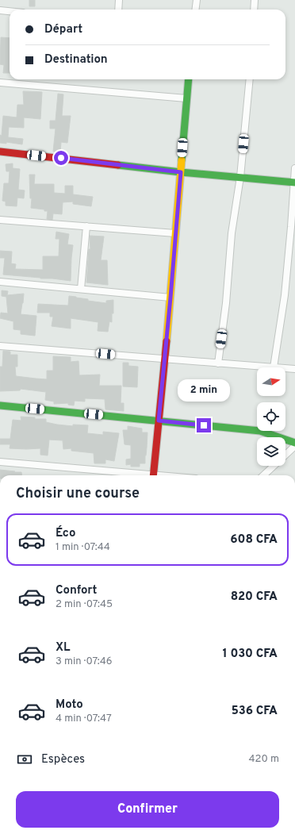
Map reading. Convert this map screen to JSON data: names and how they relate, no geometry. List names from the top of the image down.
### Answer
{
  "north": "right",
  "page": {
    "banner": ["Départ", "Destination"],
    "bubble": "2 min",
    "heading": "Choisir une course",
    "list": [
      {
        "name": "Éco",
        "note": "1 min · 07:44",
        "value": "608 CFA"
      },
      {
        "name": "Confort",
        "note": "2 min · 07:45",
        "value": "820 CFA"
      },
      {
        "name": "XL",
        "note": "3 min · 07:46",
        "value": "1 030 CFA"
      },
      {
        "name": "Moto",
        "note": "4 min · 07:47",
        "value": "536 CFA"
      }
    ],
    "pay": ["Espèces", "420 m"],
    "buttons": "Confirmer"
  }
}
